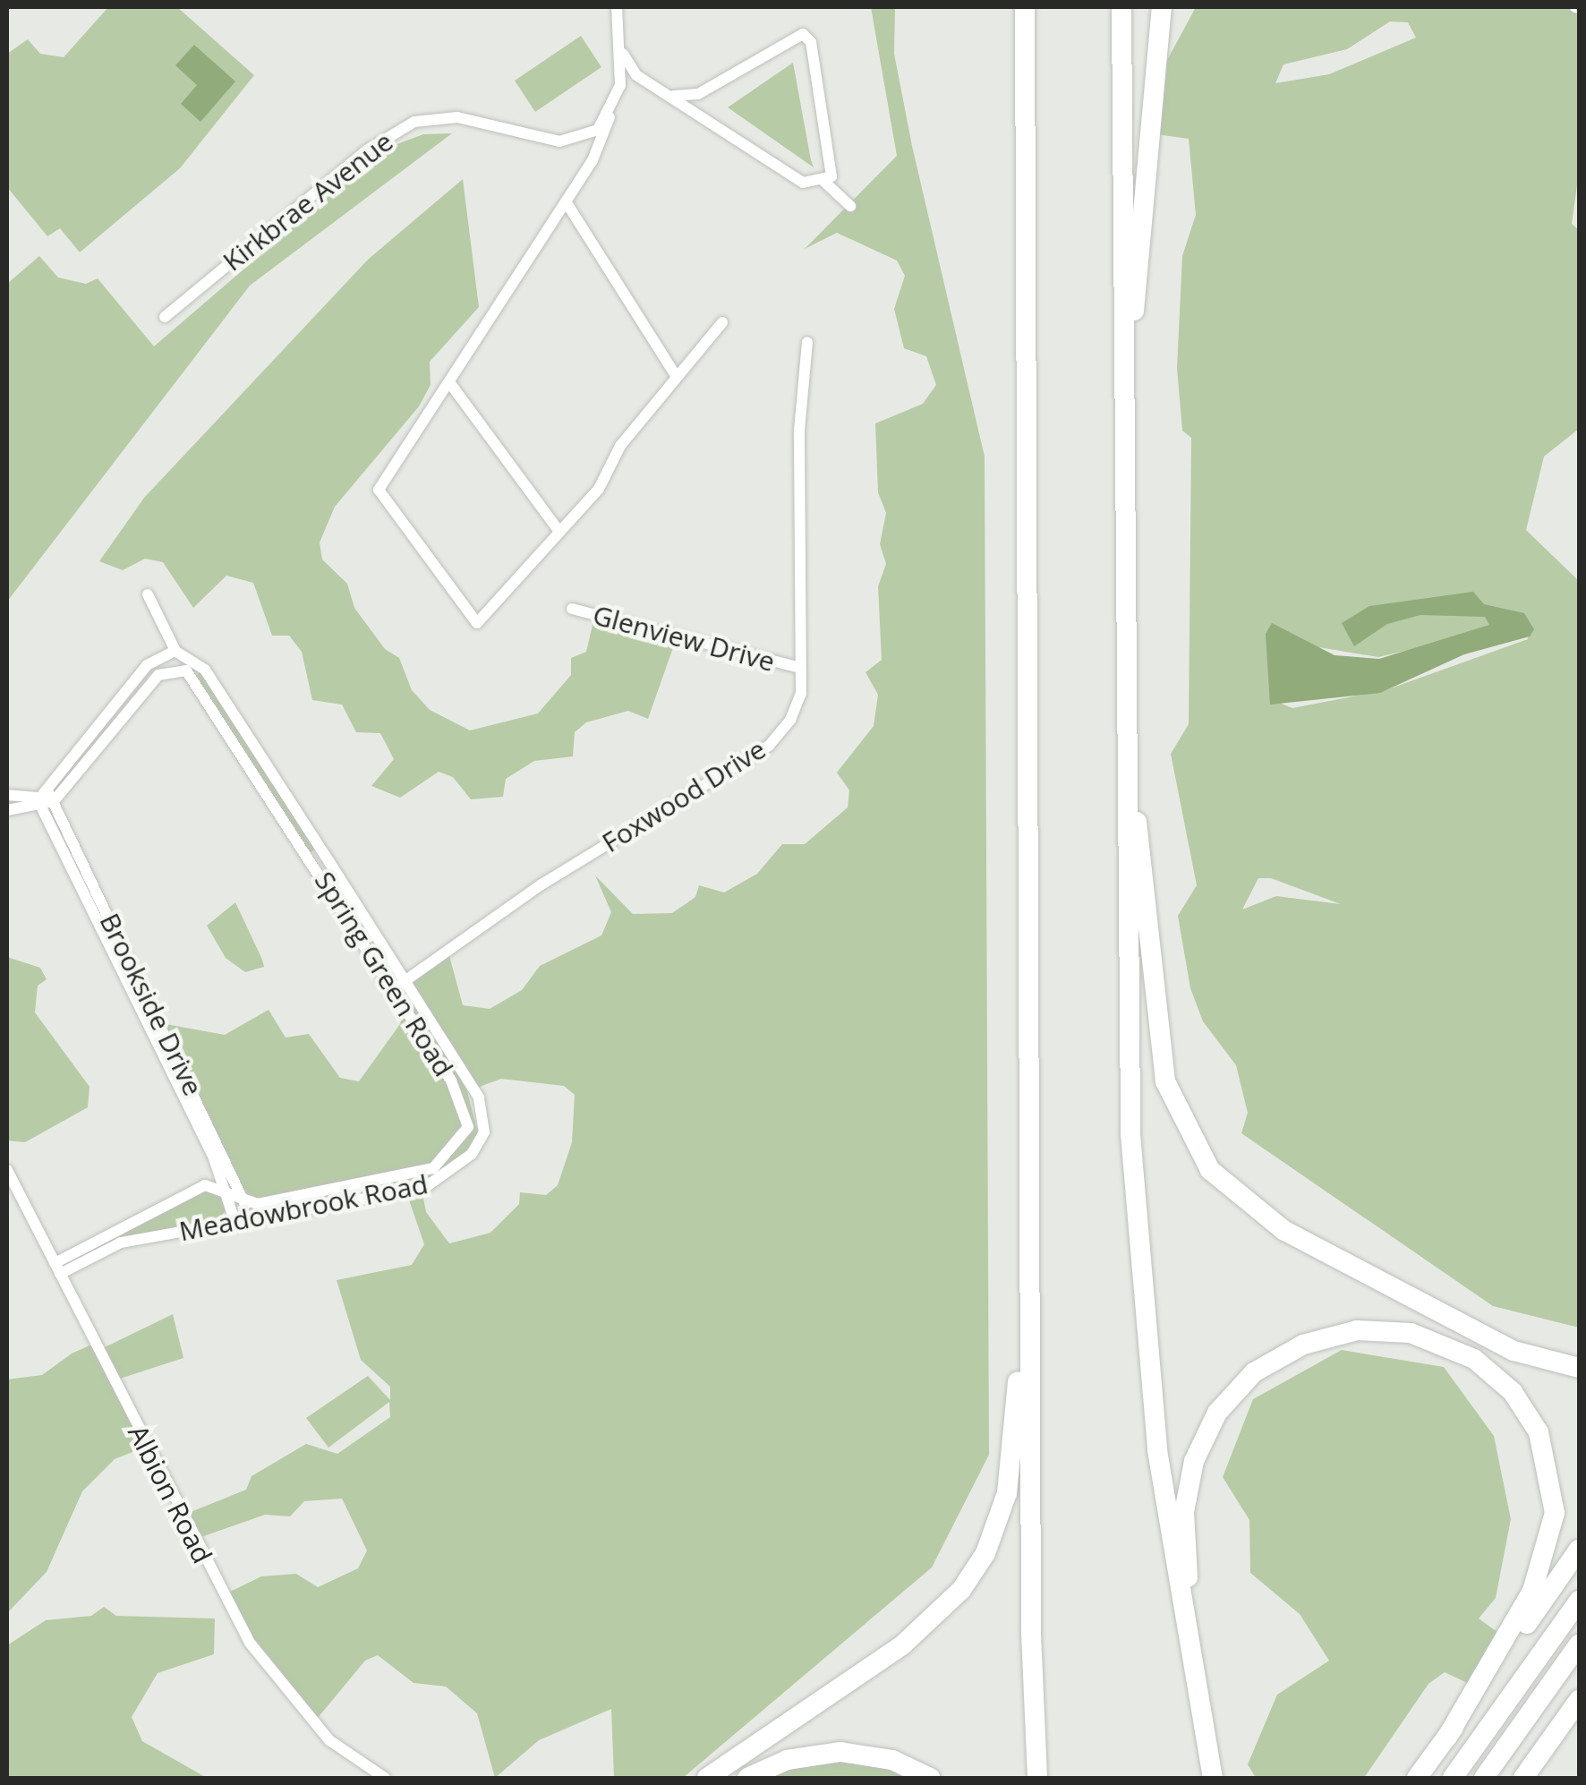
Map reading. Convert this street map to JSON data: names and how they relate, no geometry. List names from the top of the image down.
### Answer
{
  "streets": {
    "street": [
      "Kirkbrae Avenue",
      "Glenview Drive",
      "Foxwood Drive",
      "Spring Green Road",
      "Brookside Drive",
      "Meadowbrook Road",
      "Albion Road"
    ]
  },
  "crossings": [
    ["Glenview Drive", "Foxwood Drive"],
    ["Foxwood Drive", "Spring Green Road"],
    ["Foxwood Drive", "Meadowbrook Road"],
    ["Spring Green Road", "Meadowbrook Road"],
    ["Brookside Drive", "Meadowbrook Road"],
    ["Meadowbrook Road", "Albion Road"]
  ]
}
